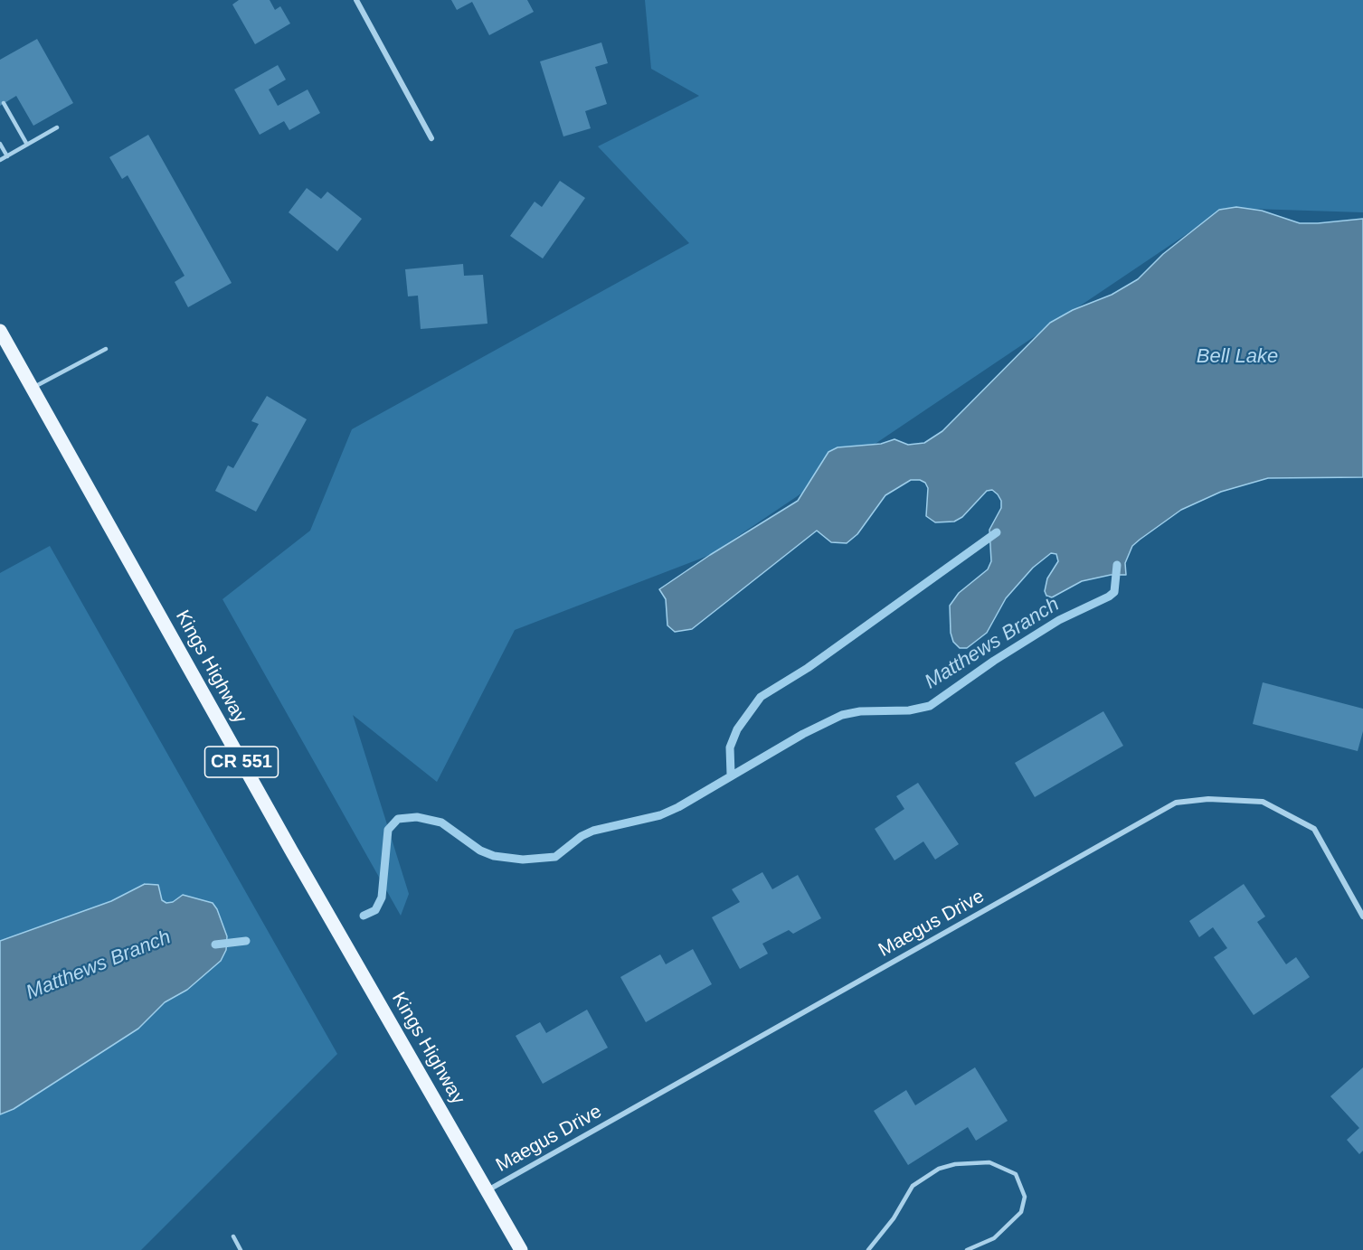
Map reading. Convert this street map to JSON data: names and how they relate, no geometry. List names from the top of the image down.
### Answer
{
  "streets": {
    "main road": ["Kings Highway", "CR 551"],
    "street": ["Maegus Drive"]
  },
  "crossings": [
    ["Kings Highway", "CR 551"],
    ["Kings Highway", "Maegus Drive"],
    ["CR 551", "Maegus Drive"]
  ],
  "water": ["Bell Lake", "Matthews Branch"]
}
